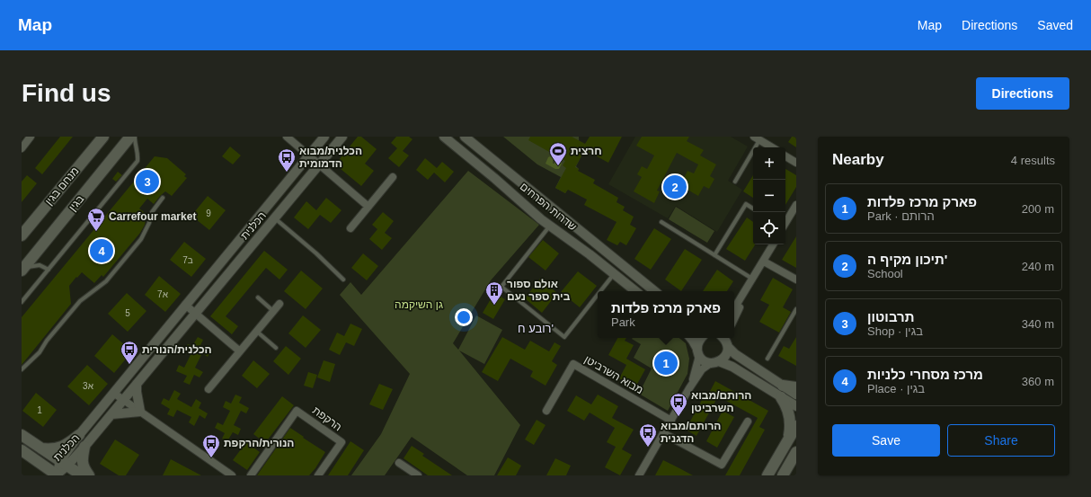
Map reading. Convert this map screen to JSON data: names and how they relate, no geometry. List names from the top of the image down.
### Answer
{
  "streets": {
    "main road": ["מנחם בגין", "בגין"],
    "street": [
      "שדרות הפרחים",
      "הכלנית",
      "מבוא השרביטן",
      "הרקפת"
    ]
  },
  "districts": ["רובע ח'"],
  "parks": ["גן השיקמה"],
  "places": {
    "sports": ["חרצית"],
    "bus stop": [
      "הכלנית/מבוא הדמומית",
      "הכלנית/הנורית",
      "הרותם/מבוא השרביטן",
      "הרותם/מבוא הדגנית",
      "הנורית/הרקפת"
    ],
    "supermarket": ["Carrefour market"],
    "building": ["אולם ספור בית ספר נעם"]
  },
  "house_numbers": [
    "9",
    "7ב",
    "7א",
    "5",
    "3א",
    "1"
  ],
  "page": {
    "header": "Map",
    "nav": ["Map", "Directions", "Saved"],
    "buttons": [
      "Directions",
      ["Save", "Share"]
    ],
    "title": "Find us",
    "heading": ["Nearby", "4 results"],
    "map_buttons": ["+", "−"],
    "pins": [
      "3",
      "2",
      "4",
      "1"
    ],
    "list": [
      {
        "mark": "1",
        "name": "פארק מרכז פלדות",
        "note": "Park · הרותם",
        "value": "200 m"
      },
      {
        "mark": "2",
        "name": "תיכון מקיף ה'",
        "note": "School",
        "value": "240 m"
      },
      {
        "mark": "3",
        "name": "תרבוטון",
        "note": "Shop · בגין",
        "value": "340 m"
      },
      {
        "mark": "4",
        "name": "מרכז מסחרי כלניות",
        "note": "Place · בגין",
        "value": "360 m"
      }
    ],
    "popup": ["פארק מרכז פלדות", "Park"]
  }
}
